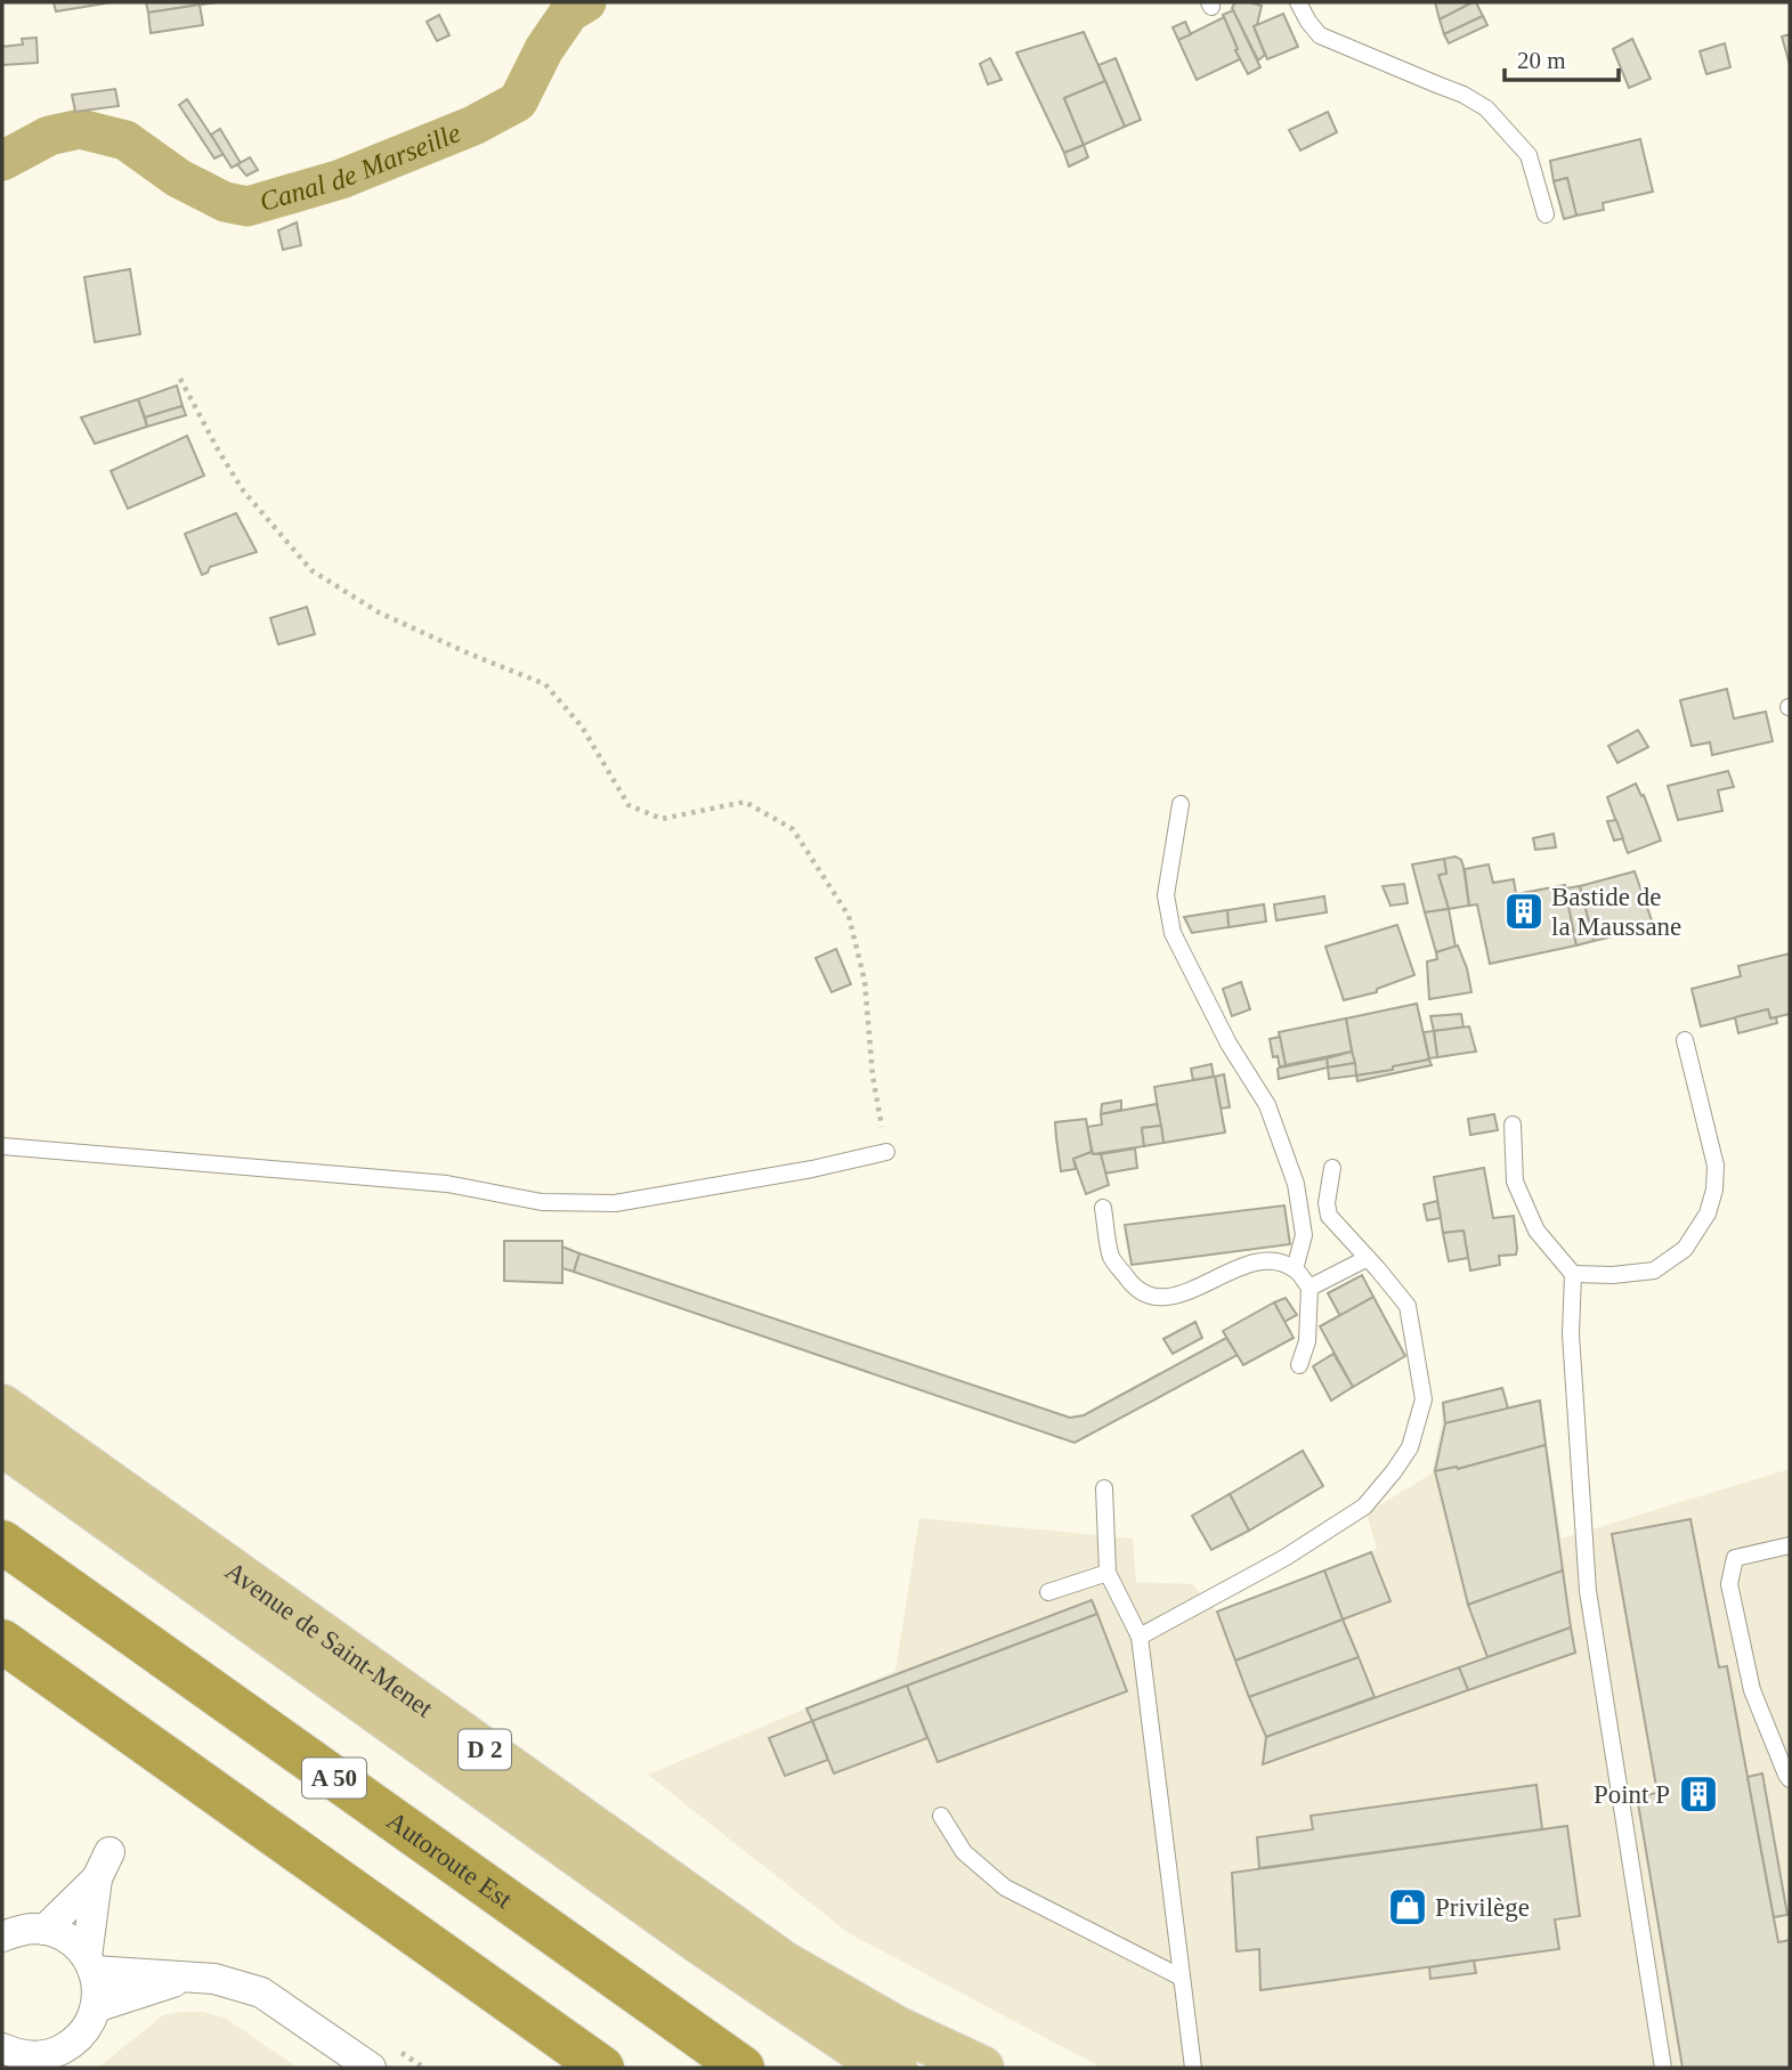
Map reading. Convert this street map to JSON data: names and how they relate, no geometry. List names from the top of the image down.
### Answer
{
  "streets": {
    "highway": ["A 50", "Autoroute Est"],
    "main road": ["Avenue de Saint-Menet", "D 2"]
  },
  "water": ["Canal de Marseille"],
  "places": {
    "building": ["Bastide de la Maussane", "Point P"],
    "shop": ["Privilège"]
  },
  "scale_bar": "20 m"
}
